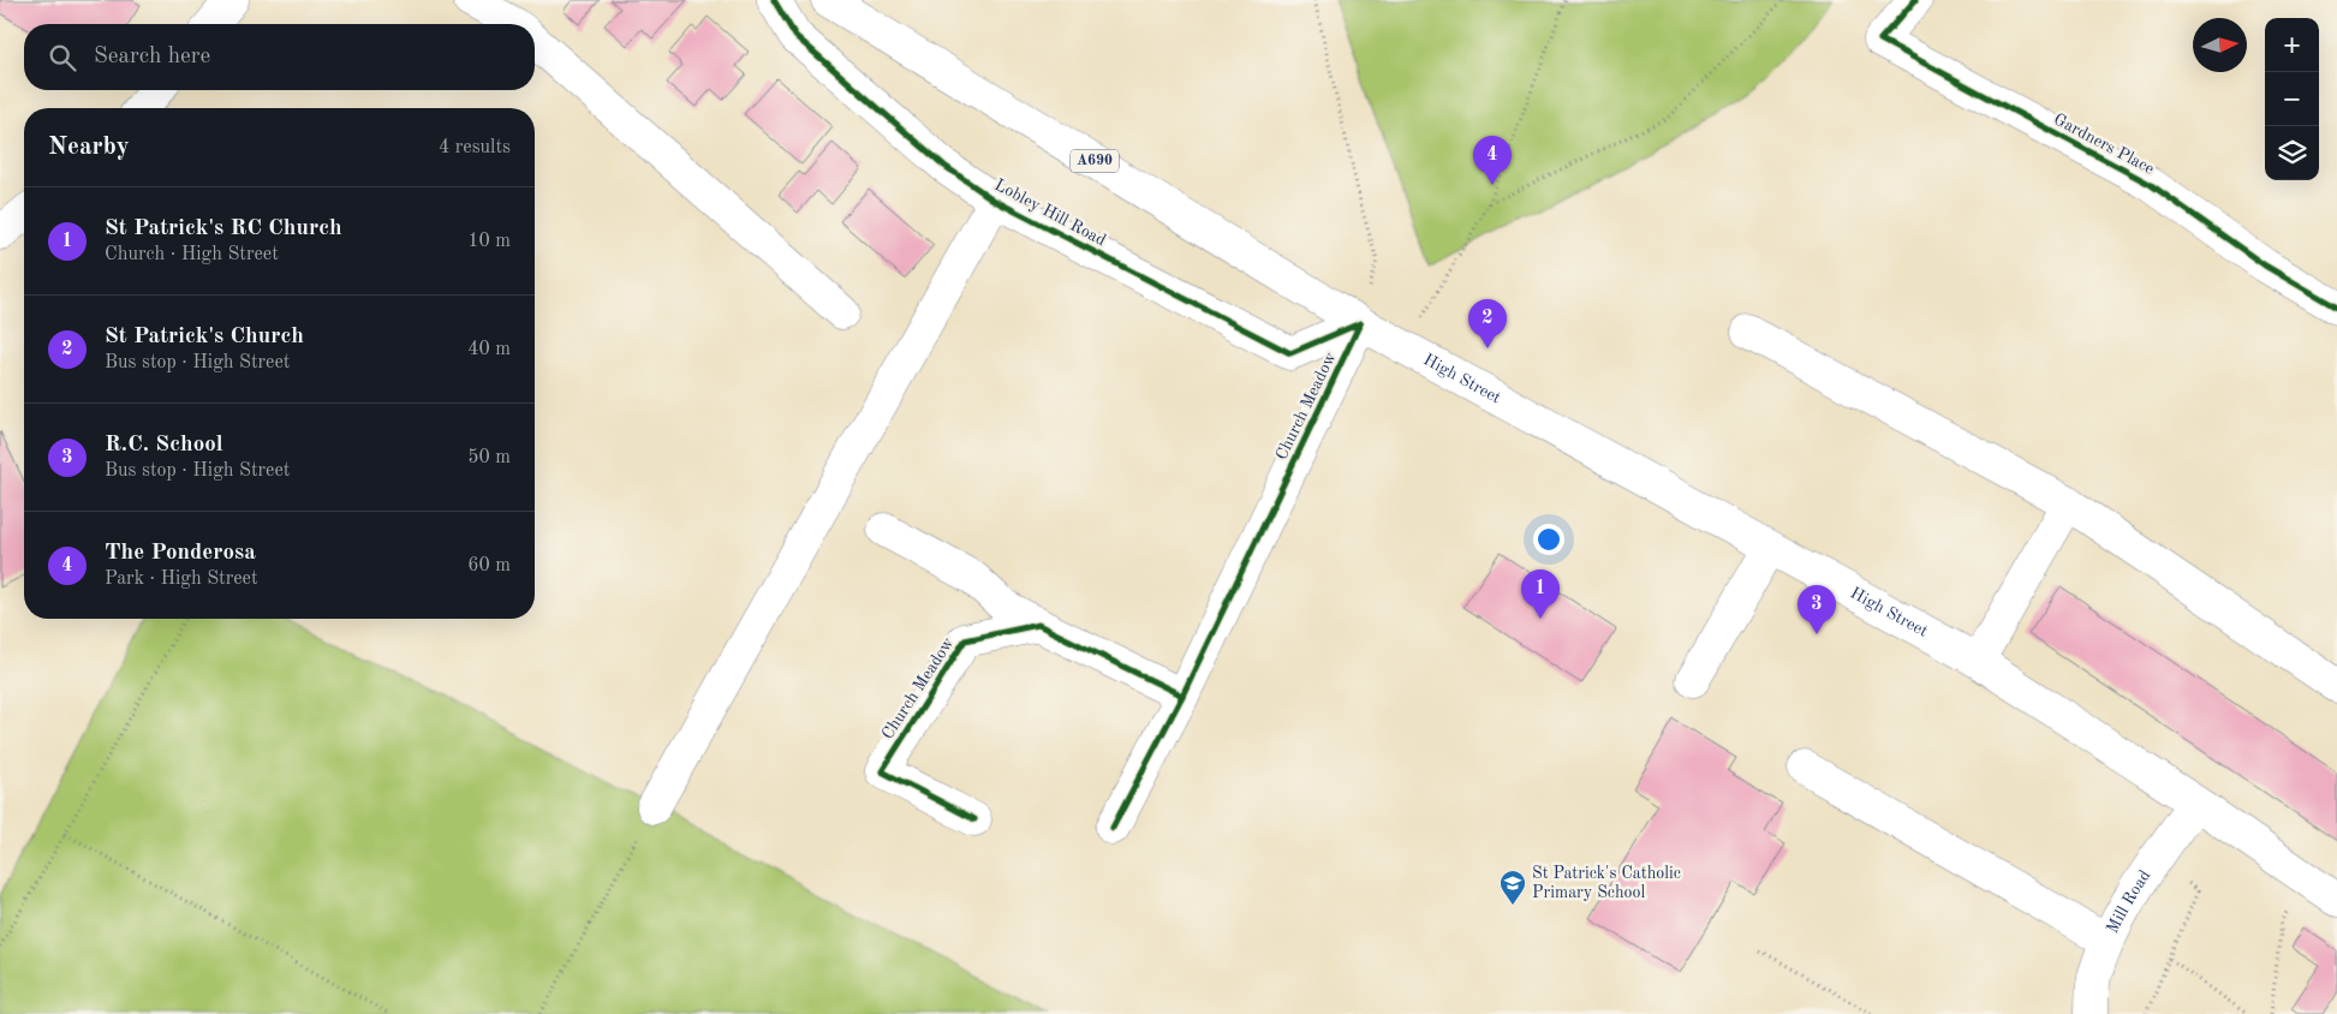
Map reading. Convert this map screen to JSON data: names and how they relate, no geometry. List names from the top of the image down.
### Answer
{
  "streets": {
    "street": [
      "Gardners Place",
      "A690",
      "Lobley Hill Road",
      "High Street",
      "Church Meadow",
      "Mill Road"
    ]
  },
  "crossings": [
    ["A690", "Lobley Hill Road"],
    ["A690", "High Street"],
    ["A690", "Church Meadow"],
    ["Lobley Hill Road", "High Street"],
    ["Lobley Hill Road", "Church Meadow"],
    ["High Street", "Church Meadow"],
    ["High Street", "Mill Road"]
  ],
  "places": {
    "school or university": ["St Patrick's Catholic Primary School"]
  },
  "north": "right",
  "page": {
    "map_buttons": ["+", "−"],
    "search": "Search here",
    "heading": ["Nearby", "4 results"],
    "pins": [
      "4",
      "2",
      "1",
      "3"
    ],
    "list": [
      {
        "mark": "1",
        "name": "St Patrick's RC Church",
        "note": "Church · High Street",
        "value": "10 m"
      },
      {
        "mark": "2",
        "name": "St Patrick's Church",
        "note": "Bus stop · High Street",
        "value": "40 m"
      },
      {
        "mark": "3",
        "name": "R.C. School",
        "note": "Bus stop · High Street",
        "value": "50 m"
      },
      {
        "mark": "4",
        "name": "The Ponderosa",
        "note": "Park · High Street",
        "value": "60 m"
      }
    ]
  }
}
